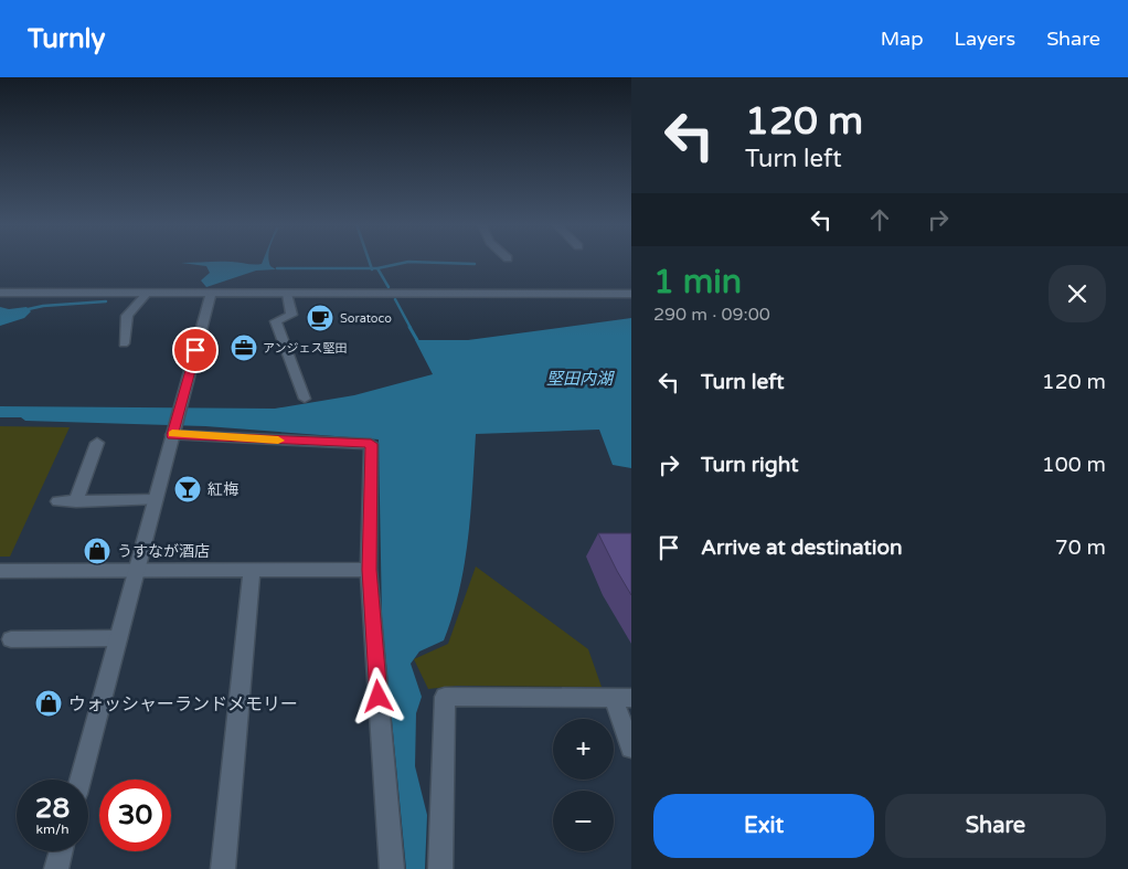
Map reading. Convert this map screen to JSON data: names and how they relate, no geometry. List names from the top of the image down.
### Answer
{
  "water": ["堅田内湖"],
  "places": {
    "cafe": ["Soratoco"],
    "office": ["アンジェス堅田"],
    "bar": ["紅梅"],
    "shop": ["うすなが酒店", "ウォッシャーランドメモリー"]
  },
  "page": {
    "header": "Turnly",
    "nav": ["Map", "Layers", "Share"],
    "turn": ["120 m", "Turn left"],
    "heading": ["1 min", "290 m · 09:00"],
    "list": [
      {
        "name": "Turn left",
        "value": "120 m"
      },
      {
        "name": "Turn right",
        "value": "100 m"
      },
      {
        "name": "Arrive at destination",
        "value": "70 m"
      }
    ],
    "map_buttons": ["+", "−"],
    "speed": "28 km/h",
    "limit": "30",
    "buttons": ["Exit", "Share"]
  }
}
